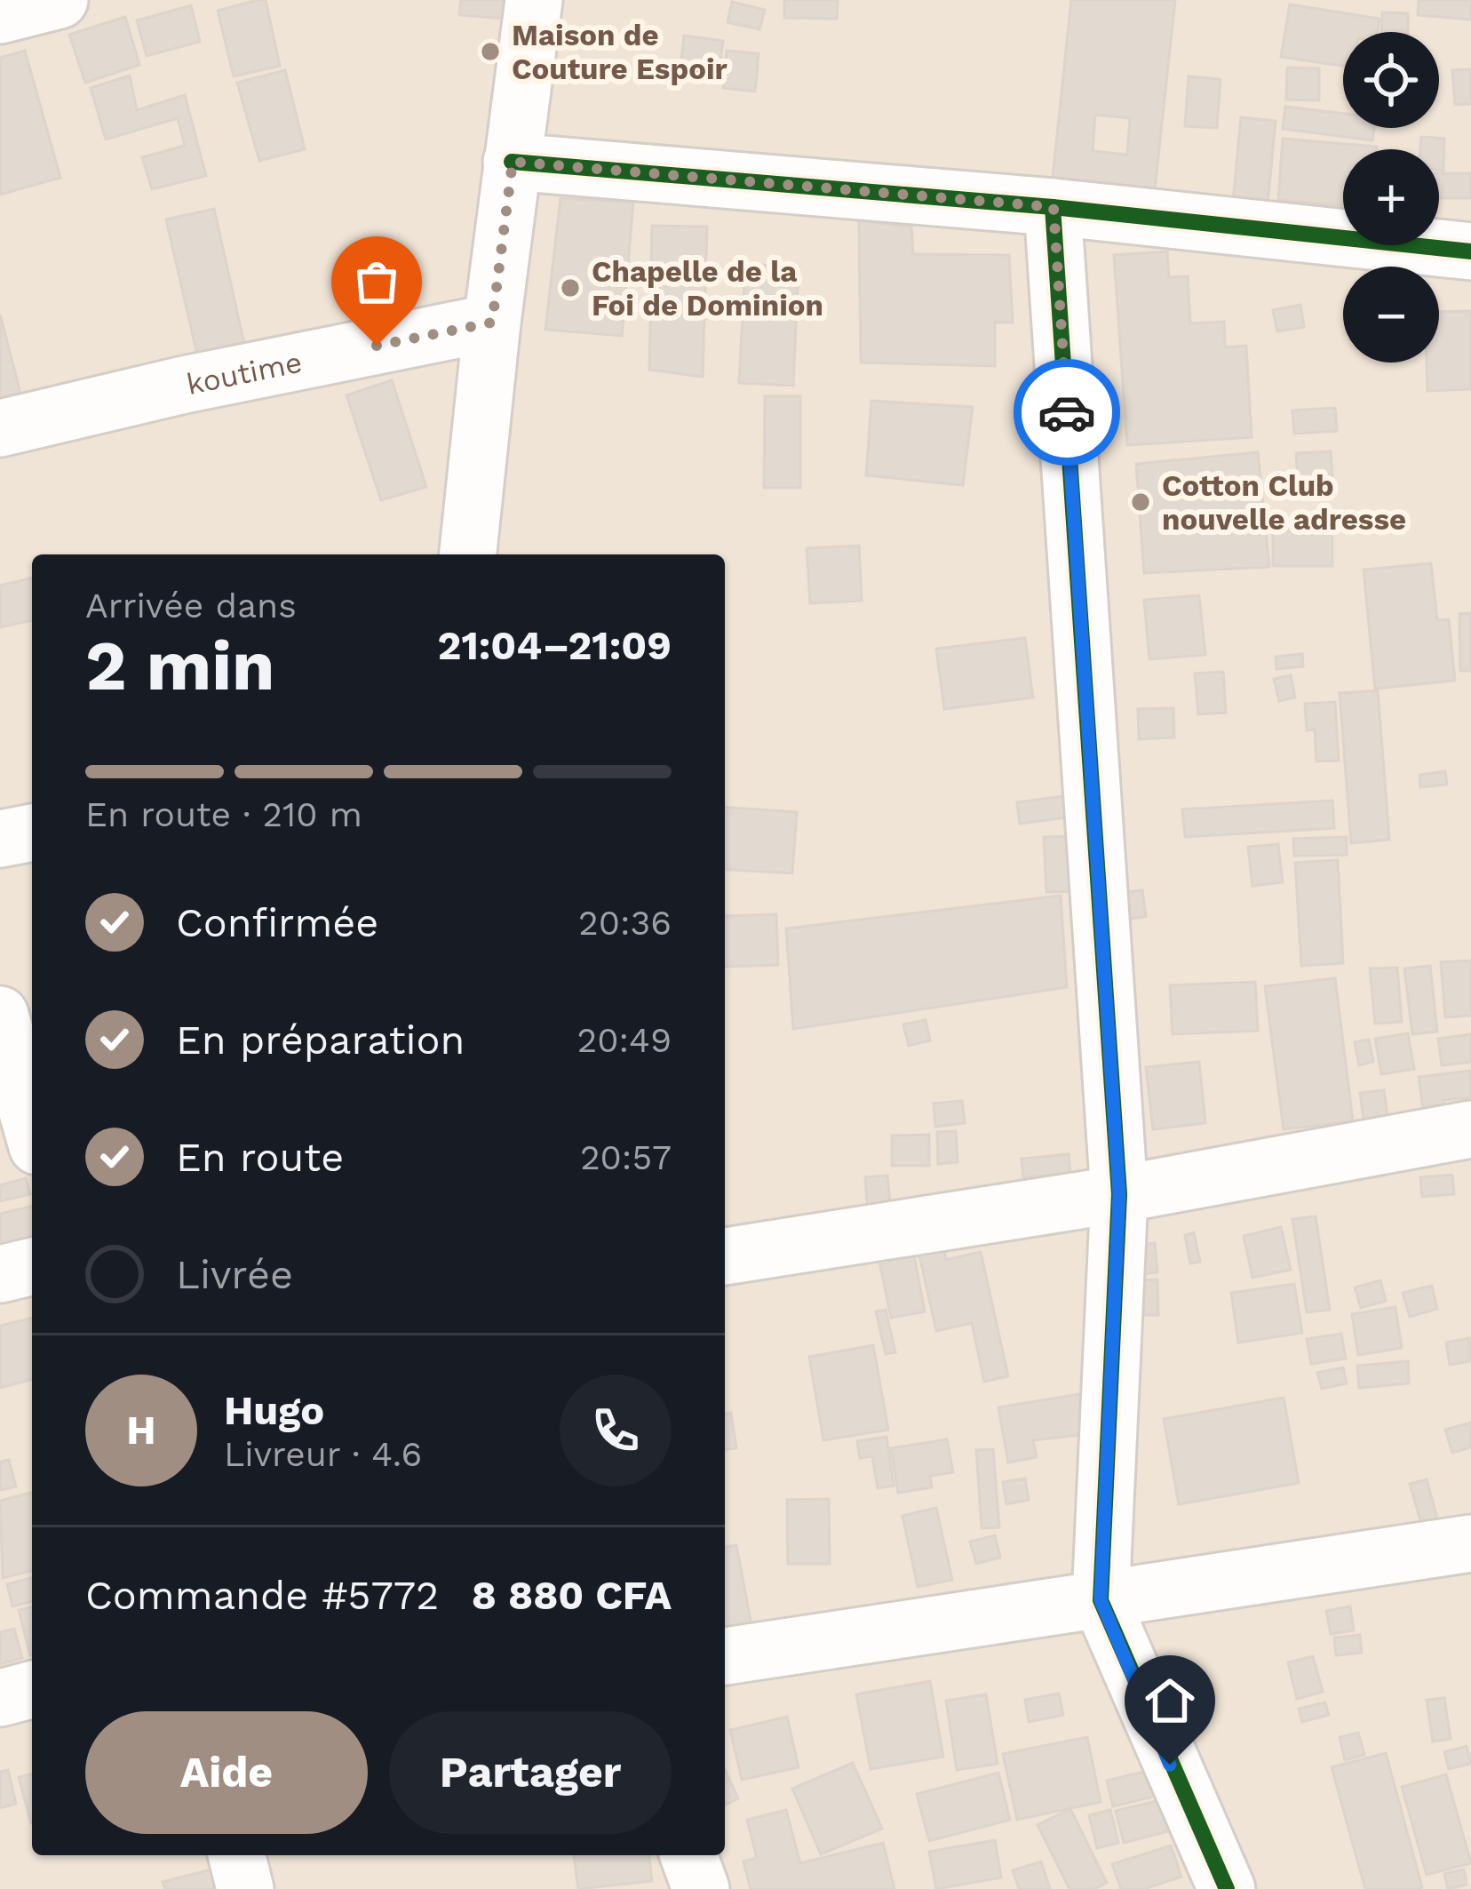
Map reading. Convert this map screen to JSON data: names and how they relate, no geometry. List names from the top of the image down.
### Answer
{
  "streets": {
    "street": ["koutime"]
  },
  "places": ["Maison de Couture Espoir", "Chapelle de la Foi de Dominion", "Cotton Club nouvelle adresse"],
  "page": {
    "map_buttons": ["+", "−"],
    "heading": ["2 min", "Arrivée dans", "21:04–21:09"],
    "panel": [
      "Hugo",
      "Livreur · 4.6",
      "Commande #5772",
      "8 880 CFA"
    ],
    "bar": "En route · 210 m",
    "list": [
      ["Confirmée", "20:36"],
      ["En préparation", "20:49"],
      ["En route", "20:57"],
      "Livrée"
    ],
    "round": "H",
    "buttons": ["Aide", "Partager"]
  }
}
